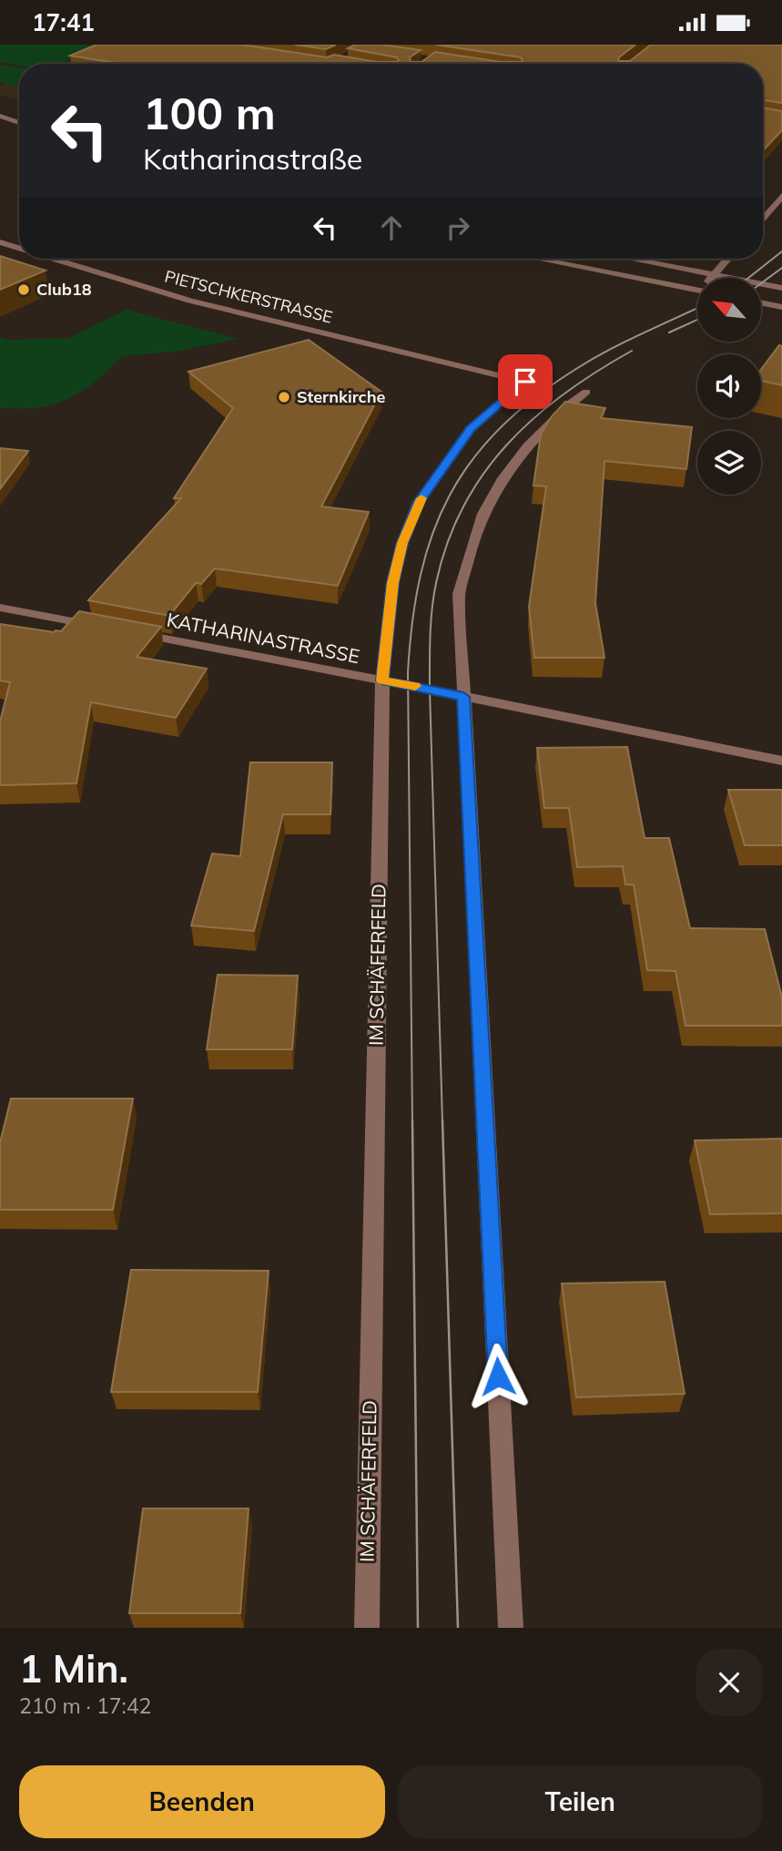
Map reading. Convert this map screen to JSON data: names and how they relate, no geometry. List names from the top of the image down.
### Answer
{
  "streets": {
    "street": ["PIETSCHKERSTRASSE", "KATHARINASTRASSE", "IM SCHÄFERFELD"]
  },
  "crossings": [
    ["PIETSCHKERSTRASSE", "IM SCHÄFERFELD"],
    ["KATHARINASTRASSE", "IM SCHÄFERFELD"]
  ],
  "places": ["Club18", "Sternkirche"],
  "north": "top left",
  "page": {
    "status": "17:41",
    "turn": ["100 m", "Katharinastraße"],
    "heading": ["1 Min.", "210 m · 17:42"],
    "buttons": ["Beenden", "Teilen"]
  }
}
